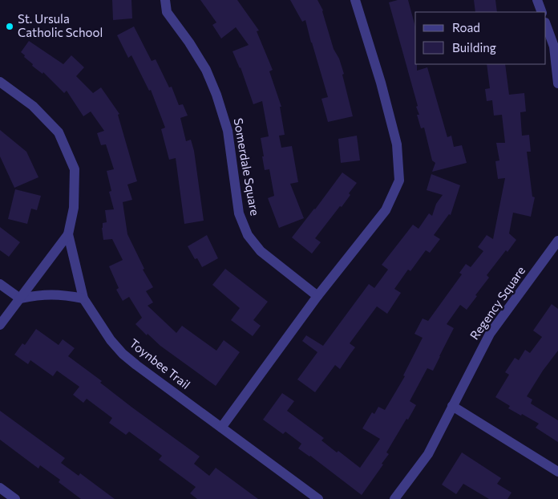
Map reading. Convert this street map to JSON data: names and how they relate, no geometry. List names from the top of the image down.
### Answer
{
  "streets": {
    "street": ["Somerdale Square", "Regency Square", "Toynbee Trail"]
  },
  "places": ["St. Ursula Catholic School"],
  "legend": ["Road", "Building"]
}
